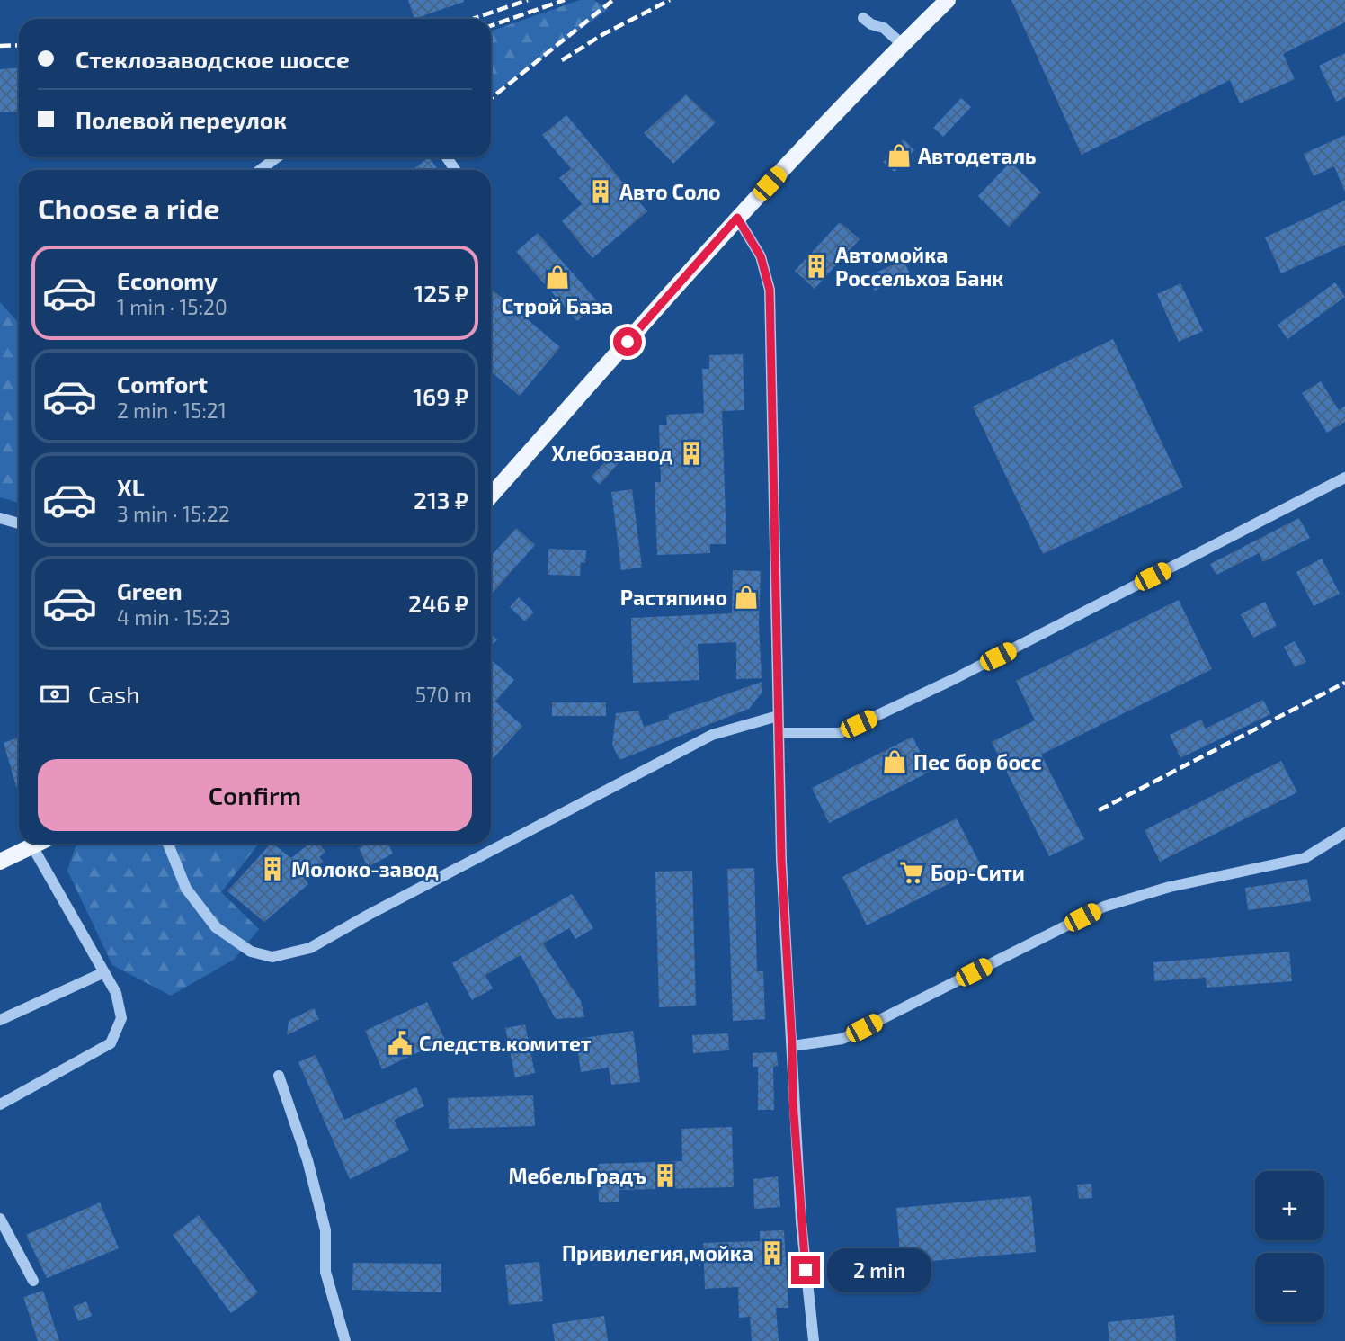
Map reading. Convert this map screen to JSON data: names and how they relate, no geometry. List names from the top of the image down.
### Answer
{
  "places": {
    "shop": [
      "Автодеталь",
      "Строй База",
      "Растяпино",
      "Пес бор босс"
    ],
    "building": [
      "Авто Соло",
      "Автомойка Россельхоз Банк",
      "Хлебозавод",
      "Молоко-завод",
      "МебельГрадъ",
      "Привилегия,мойка"
    ],
    "supermarket": ["Бор-Сити"],
    "public building": ["Следств.комитет"]
  },
  "page": {
    "banner": ["Стеклозаводское шоссе", "Полевой переулок"],
    "heading": "Choose a ride",
    "list": [
      {
        "name": "Economy",
        "note": "1 min · 15:20",
        "value": "125 ₽"
      },
      {
        "name": "Comfort",
        "note": "2 min · 15:21",
        "value": "169 ₽"
      },
      {
        "name": "XL",
        "note": "3 min · 15:22",
        "value": "213 ₽"
      },
      {
        "name": "Green",
        "note": "4 min · 15:23",
        "value": "246 ₽"
      }
    ],
    "pay": ["Cash", "570 m"],
    "buttons": "Confirm",
    "map_buttons": ["+", "−"],
    "bubble": "2 min"
  }
}
